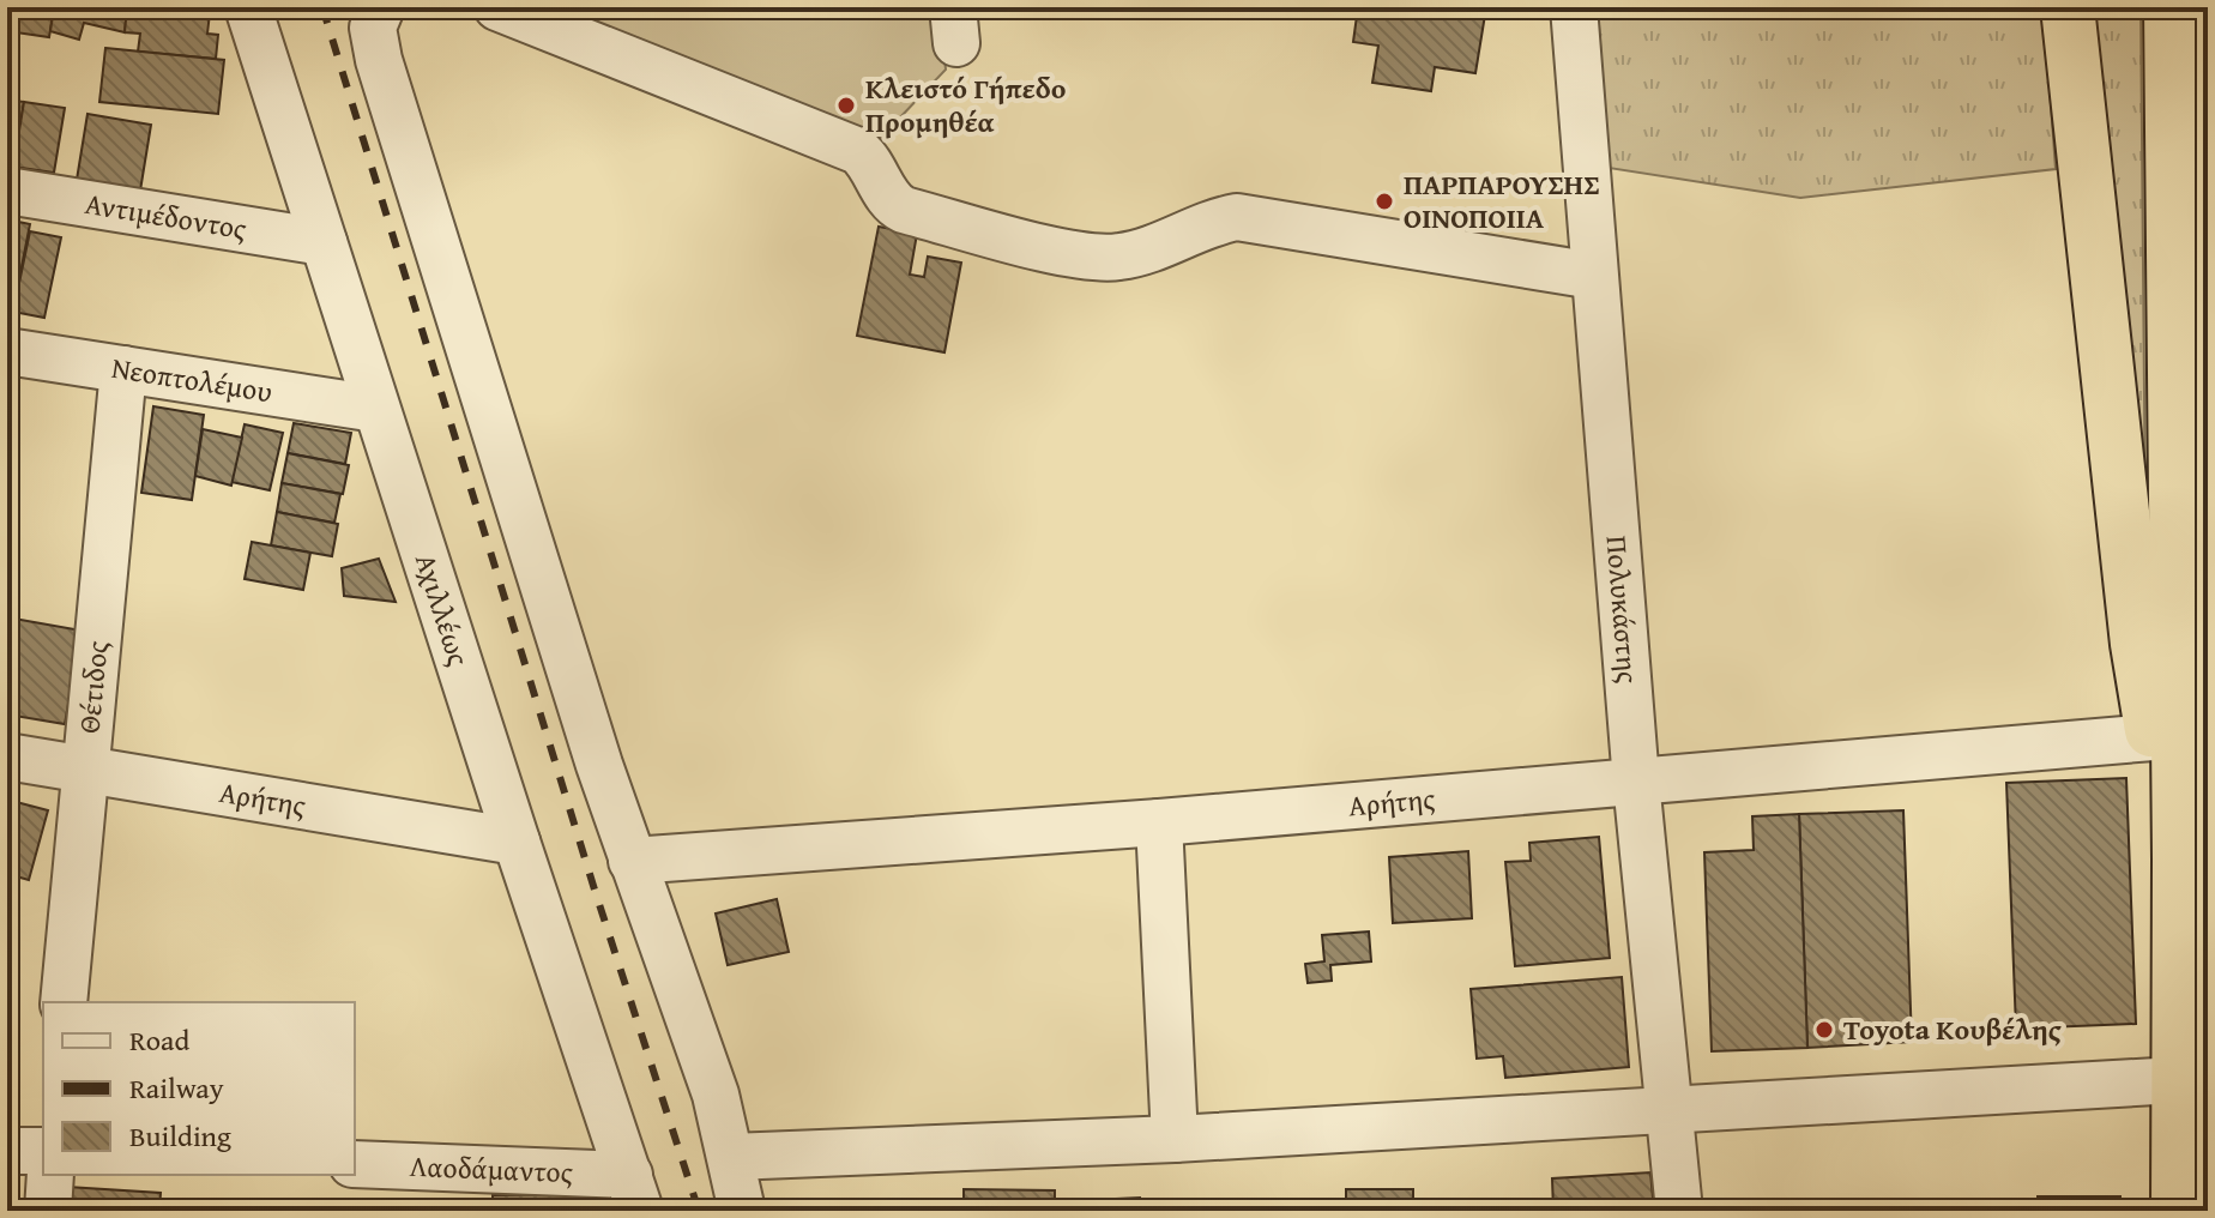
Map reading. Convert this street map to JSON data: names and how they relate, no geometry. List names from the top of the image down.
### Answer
{
  "streets": {
    "street": [
      "Αντιμέδοντος",
      "Νεοπτολέμου",
      "Πολυκάστης",
      "Αχιλλέως",
      "Θέτιδος",
      "Αρήτης",
      "Λαοδάμαντος"
    ]
  },
  "crossings": [
    ["Αντιμέδοντος", "Αχιλλέως"],
    ["Νεοπτολέμου", "Αχιλλέως"],
    ["Νεοπτολέμου", "Θέτιδος"],
    ["Πολυκάστης", "Αρήτης"],
    ["Αχιλλέως", "Αρήτης"],
    ["Αχιλλέως", "Λαοδάμαντος"],
    ["Θέτιδος", "Αρήτης"]
  ],
  "places": ["Κλειστό Γήπεδο Προμηθέα", "ΠΑΡΠΑΡΟΥΣΗΣ ΟΙΝΟΠΟΙΙΑ", "Toyota Κουβέλης"],
  "legend": ["Road", "Railway", "Building"]
}
